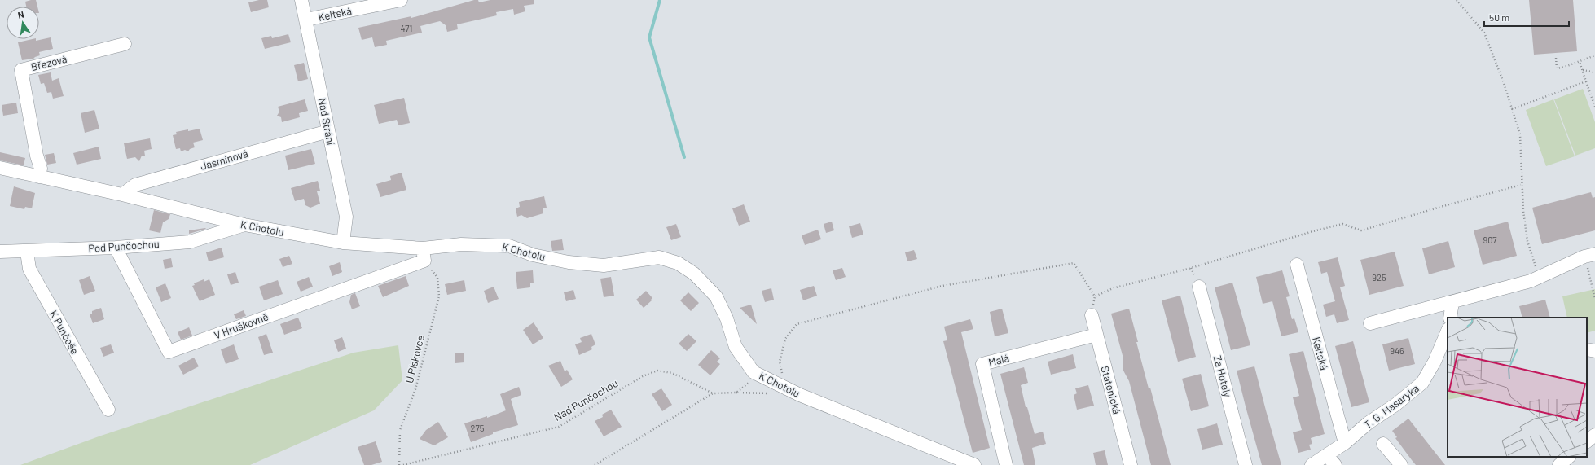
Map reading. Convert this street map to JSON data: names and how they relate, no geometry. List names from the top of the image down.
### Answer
{
  "streets": {
    "street": [
      "Keltská",
      "Březová",
      "Nad Strání",
      "Jasmínová",
      "K Chotolu",
      "Pod Punčochou",
      "V Hruškovně",
      "K Punčoše",
      "Malá",
      "Za Hotely",
      "Statenická",
      "T. G. Masaryka"
    ],
    "path": ["U Pískovce", "Nad Punčochou"]
  },
  "crossings": [
    ["Keltská", "Nad Strání"],
    ["Keltská", "T. G. Masaryka"],
    ["Březová", "K Chotolu"],
    ["Nad Strání", "Jasmínová"],
    ["Nad Strání", "K Chotolu"],
    ["Jasmínová", "K Chotolu"],
    ["K Chotolu", "Pod Punčochou"],
    ["K Chotolu", "V Hruškovně"],
    ["K Chotolu", "U Pískovce"],
    ["Pod Punčochou", "V Hruškovně"],
    ["Pod Punčochou", "K Punčoše"],
    ["V Hruškovně", "U Pískovce"],
    ["Malá", "Statenická"]
  ],
  "house_numbers": [
    "471",
    "907",
    "925",
    "946",
    "275"
  ],
  "scale_bar": "50 m",
  "north": "top"
}
